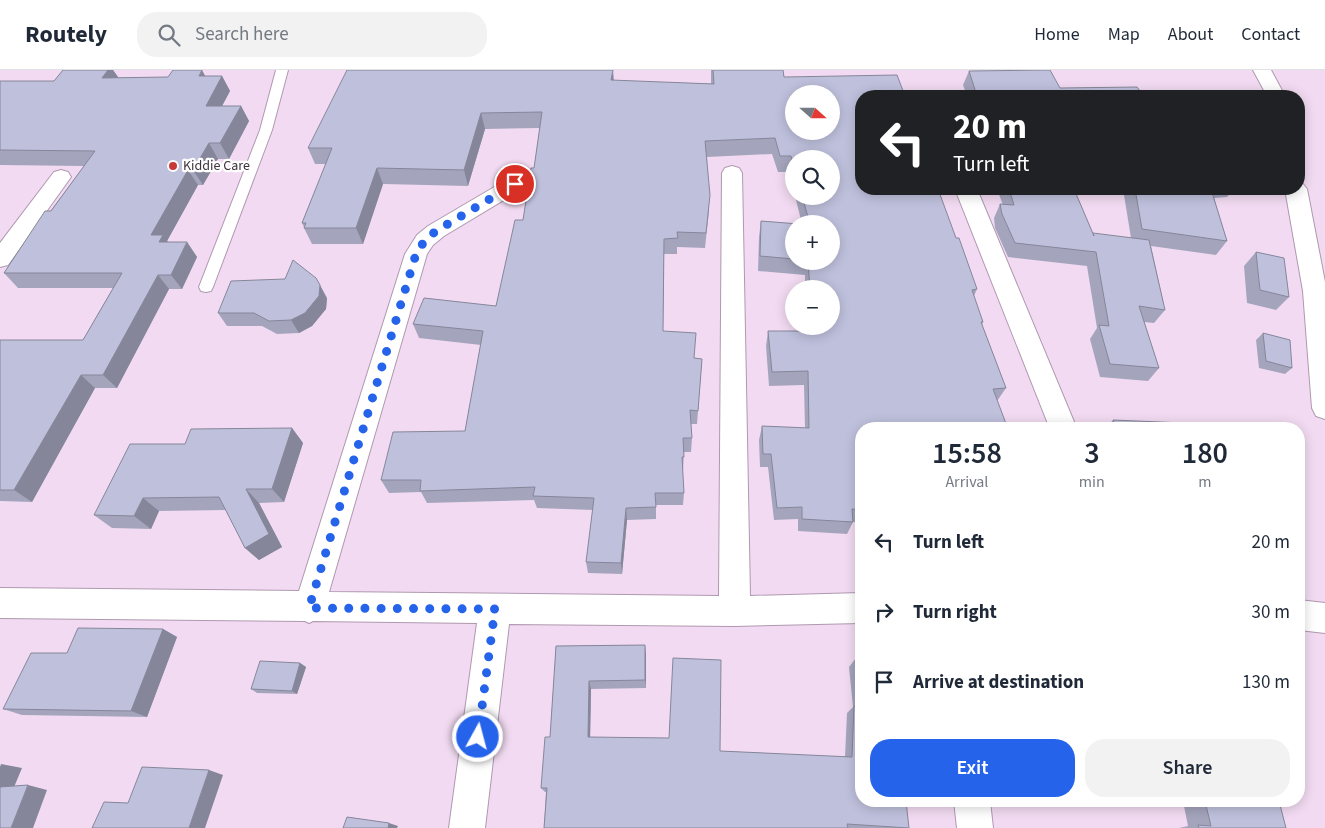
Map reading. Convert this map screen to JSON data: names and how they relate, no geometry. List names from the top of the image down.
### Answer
{
  "places": ["Kiddie Care"],
  "north": "right",
  "page": {
    "header": "Routely",
    "search": "Search here",
    "nav": [
      "Home",
      "Map",
      "About",
      "Contact"
    ],
    "map_buttons": ["+", "−"],
    "turn": ["20 m", "Turn left"],
    "eta": [
      "15:58",
      "Arrival",
      "3",
      "min",
      "180",
      "m"
    ],
    "list": [
      {
        "name": "Turn left",
        "value": "20 m"
      },
      {
        "name": "Turn right",
        "value": "30 m"
      },
      {
        "name": "Arrive at destination",
        "value": "130 m"
      }
    ],
    "buttons": ["Exit", "Share"]
  }
}
